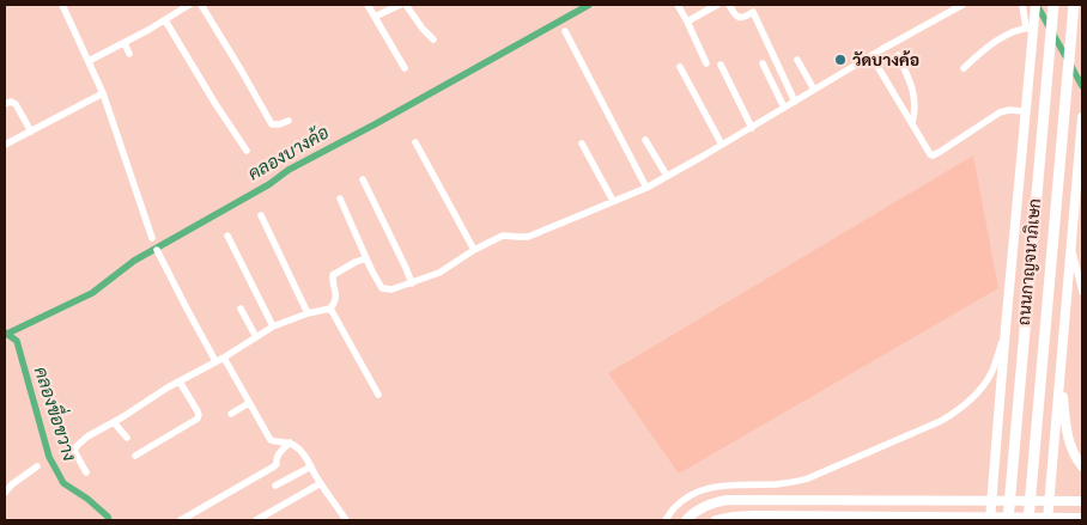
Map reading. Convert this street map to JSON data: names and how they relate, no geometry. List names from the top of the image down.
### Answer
{
  "streets": {
    "highway": ["ถนนกาญจนาภิเษก"]
  },
  "water": ["คลองบางค้อ", "คลองขื่อขวาง"],
  "places": ["วัดบางค้อ"]
}
